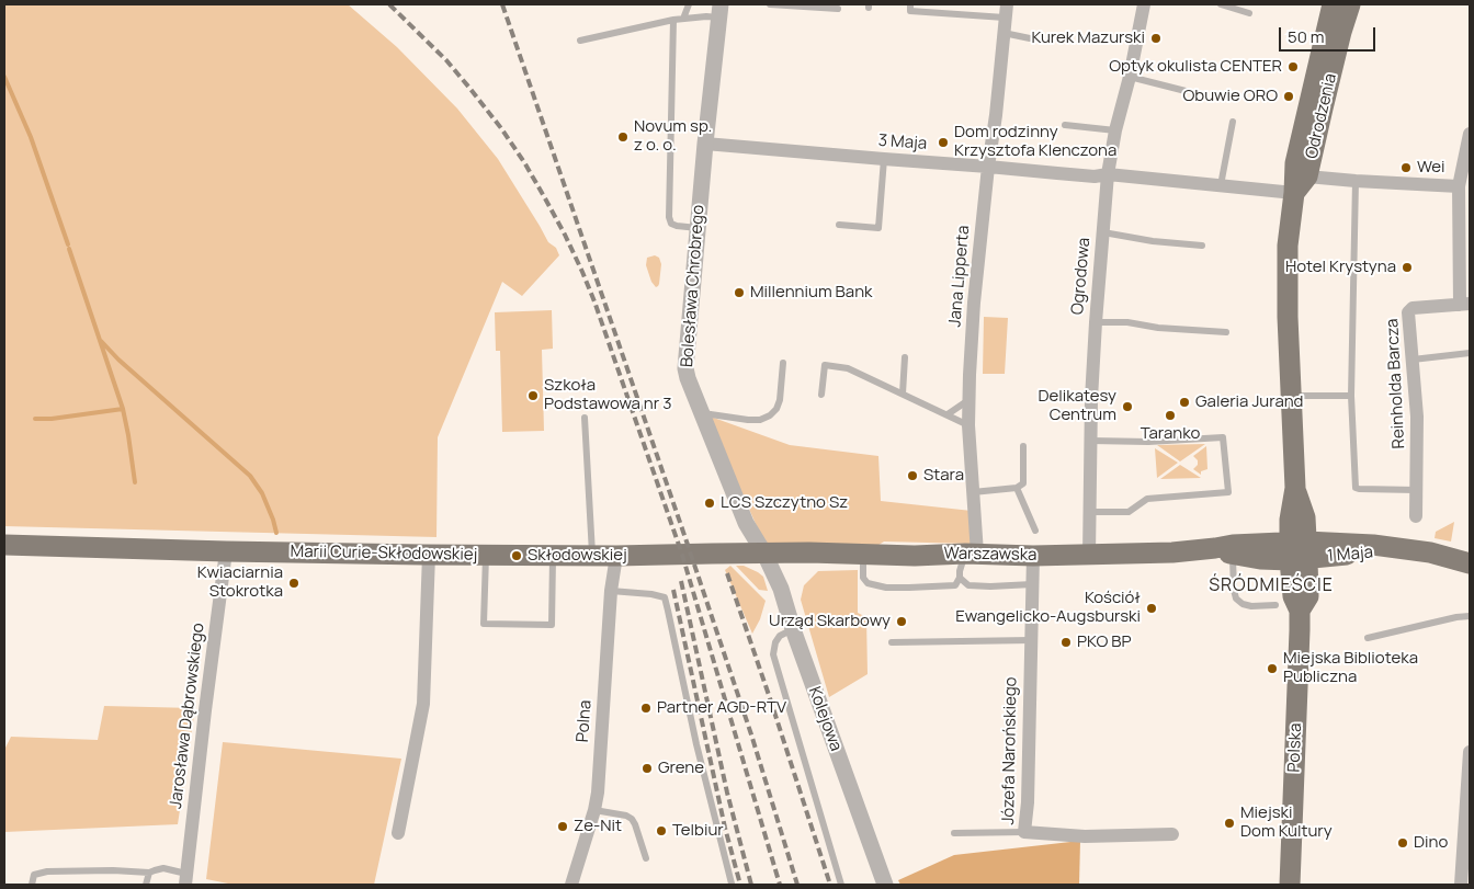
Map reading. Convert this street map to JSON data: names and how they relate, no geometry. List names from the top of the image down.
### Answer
{
  "streets": {
    "main road": [
      "Odrodzenia",
      "Marii Curie-Skłodowskiej",
      "Warszawska",
      "1 Maja",
      "Polska"
    ],
    "street": [
      "3 Maja",
      "Jana Lipperta",
      "Ogrodowa",
      "Bolesława Chrobrego",
      "Reinholda Barcza",
      "Jarosława Dąbrowskiego",
      "Kolejowa",
      "Polna",
      "Józefa Narońskiego"
    ]
  },
  "crossings": [
    ["Odrodzenia", "3 Maja"],
    ["Odrodzenia", "Warszawska"],
    ["Odrodzenia", "1 Maja"],
    ["Odrodzenia", "Polska"],
    ["3 Maja", "Jana Lipperta"],
    ["3 Maja", "Ogrodowa"],
    ["3 Maja", "Bolesława Chrobrego"],
    ["Jana Lipperta", "Warszawska"],
    ["Ogrodowa", "Warszawska"],
    ["Bolesława Chrobrego", "Marii Curie-Skłodowskiej"],
    ["Bolesława Chrobrego", "Warszawska"],
    ["Bolesława Chrobrego", "Kolejowa"],
    ["Marii Curie-Skłodowskiej", "Warszawska"],
    ["Marii Curie-Skłodowskiej", "Jarosława Dąbrowskiego"],
    ["Marii Curie-Skłodowskiej", "Kolejowa"],
    ["Marii Curie-Skłodowskiej", "Polna"],
    ["Warszawska", "1 Maja"],
    ["Warszawska", "Kolejowa"],
    ["Warszawska", "Polska"],
    ["Warszawska", "Józefa Narońskiego"],
    ["1 Maja", "Polska"]
  ],
  "districts": ["ŚRÓDMIEŚCIE"],
  "places": [
    "Kurek Mazurski",
    "Optyk okulista CENTER",
    "Obuwie ORO",
    "Novum sp. z o. o.",
    "Dom rodzinny Krzysztofa Klenczona",
    "Wei",
    "Hotel Krystyna",
    "Millennium Bank",
    "Szkoła Podstawowa nr 3",
    "Galeria Jurand",
    "Delikatesy Centrum",
    "Taranko",
    "Stara",
    "LCS Szczytno Sz",
    "Skłodowskiej",
    "Kwiaciarnia Stokrotka",
    "Kościół Ewangelicko-Augsburski",
    "Urząd Skarbowy",
    "PKO BP",
    "Miejska Biblioteka Publiczna",
    "Partner AGD-RTV",
    "Grene",
    "Miejski Dom Kultury",
    "Ze-Nit",
    "Telbiur",
    "Dino"
  ],
  "scale_bar": "50 m"
}
